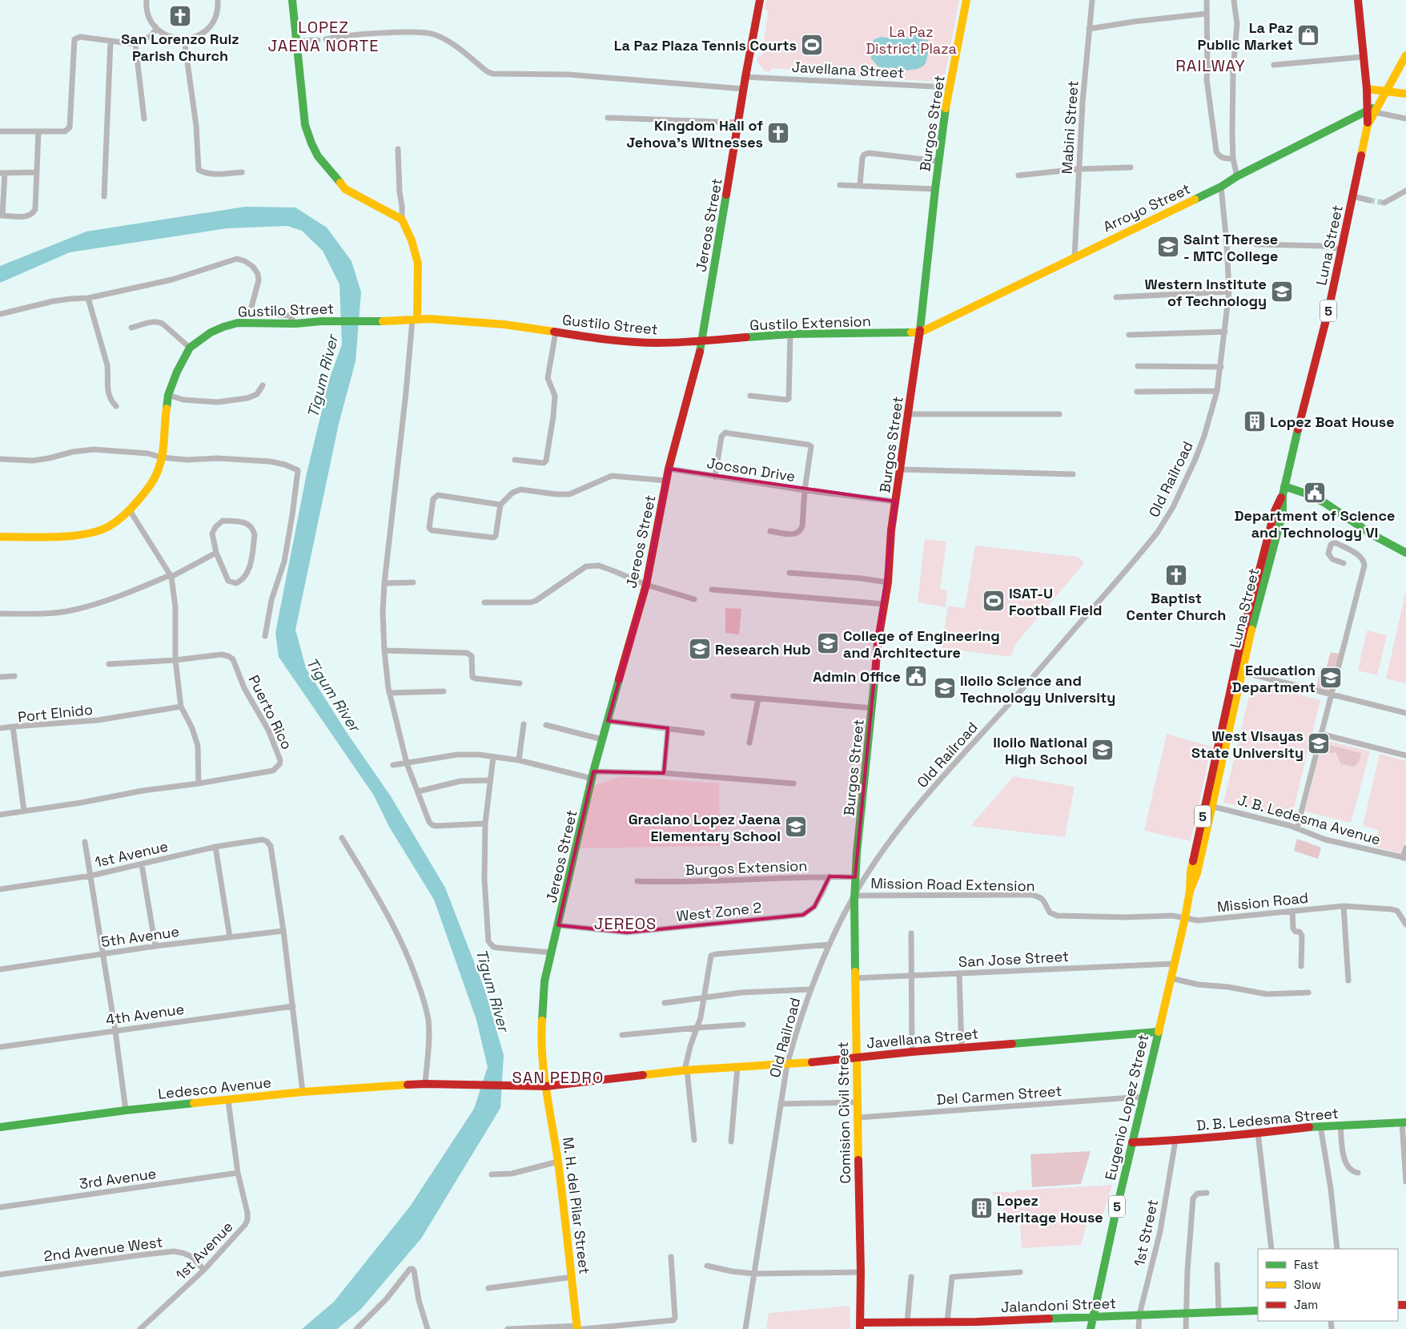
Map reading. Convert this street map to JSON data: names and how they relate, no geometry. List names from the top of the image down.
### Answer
{
  "streets": {
    "street": [
      "Javellana Street",
      "Burgos Street",
      "Mabini Street",
      "Arroyo Street",
      "Jereos Street",
      "Luna Street",
      "Gustilo Street",
      "5",
      "Gustilo Extension",
      "Jocson Drive",
      "Old Railroad",
      "Puerto Rico",
      "Port Elnido",
      "J. B. Ledesma Avenue",
      "1st Avenue",
      "Burgos Extension",
      "Mission Road Extension",
      "Mission Road",
      "West Zone 2",
      "5th Avenue",
      "San Jose Street",
      "4th Avenue",
      "Ledesco Avenue",
      "Del Carmen Street",
      "Eugenio Lopez Street",
      "Comision Civil Street",
      "D. B. Ledesma Street",
      "3rd Avenue",
      "M. H. del Pilar Street",
      "1st Street",
      "2nd Avenue West",
      "Jalandoni Street"
    ]
  },
  "crossings": [
    ["Javellana Street", "Burgos Street"],
    ["Javellana Street", "Jereos Street"],
    ["Javellana Street", "Old Railroad"],
    ["Javellana Street", "Ledesco Avenue"],
    ["Javellana Street", "Eugenio Lopez Street"],
    ["Javellana Street", "Comision Civil Street"],
    ["Javellana Street", "M. H. del Pilar Street"],
    ["Burgos Street", "Arroyo Street"],
    ["Burgos Street", "Gustilo Extension"],
    ["Burgos Street", "Old Railroad"],
    ["Burgos Street", "Burgos Extension"],
    ["Burgos Street", "Mission Road Extension"],
    ["Burgos Street", "Comision Civil Street"],
    ["Mabini Street", "Arroyo Street"],
    ["Arroyo Street", "Luna Street"],
    ["Arroyo Street", "Gustilo Extension"],
    ["Arroyo Street", "Old Railroad"],
    ["Jereos Street", "Gustilo Street"],
    ["Jereos Street", "Gustilo Extension"],
    ["Jereos Street", "Jocson Drive"],
    ["Jereos Street", "West Zone 2"],
    ["Jereos Street", "M. H. del Pilar Street"],
    ["Luna Street", "J. B. Ledesma Avenue"],
    ["Luna Street", "Eugenio Lopez Street"],
    ["Gustilo Street", "Gustilo Extension"],
    ["Old Railroad", "Mission Road Extension"],
    ["Old Railroad", "Comision Civil Street"],
    ["Puerto Rico", "Port Elnido"],
    ["1st Avenue", "5th Avenue"],
    ["1st Avenue", "Ledesco Avenue"],
    ["1st Avenue", "3rd Avenue"],
    ["1st Avenue", "2nd Avenue West"],
    ["Burgos Extension", "West Zone 2"],
    ["Mission Road Extension", "Mission Road"],
    ["Mission Road Extension", "Eugenio Lopez Street"],
    ["Mission Road Extension", "Comision Civil Street"],
    ["Mission Road", "Eugenio Lopez Street"],
    ["San Jose Street", "Eugenio Lopez Street"],
    ["San Jose Street", "Comision Civil Street"],
    ["Del Carmen Street", "Eugenio Lopez Street"],
    ["Del Carmen Street", "Comision Civil Street"],
    ["Eugenio Lopez Street", "D. B. Ledesma Street"],
    ["Eugenio Lopez Street", "Jalandoni Street"],
    ["Comision Civil Street", "Jalandoni Street"],
    ["D. B. Ledesma Street", "1st Street"],
    ["1st Street", "Jalandoni Street"]
  ],
  "districts": [
    "LOPEZ JAENA NORTE",
    "RAILWAY",
    "JEREOS",
    "SAN PEDRO"
  ],
  "water": ["Tigum River"],
  "parks": ["La Paz District Plaza"],
  "places": {
    "church": ["San Lorenzo Ruiz Parish Church", "Kingdom Hall of Jehova's Witnesses", "Baptist Center Church"],
    "shop": ["La Paz Public Market"],
    "sports": ["La Paz Plaza Tennis Courts", "ISAT-U Football Field"],
    "school or university": [
      "Saint Therese - MTC College",
      "Western Institute of Technology",
      "College of Engineering and Architecture",
      "Research Hub",
      "Education Department",
      "Iloilo Science and Technology University",
      "West Visayas State University",
      "Iloilo National High School",
      "Graciano Lopez Jaena Elementary School"
    ],
    "building": ["Lopez Boat House", "Lopez Heritage House"],
    "public building": ["Department of Science and Technology VI", "Admin Office"]
  },
  "legend": ["Fast", "Slow", "Jam"]
}
